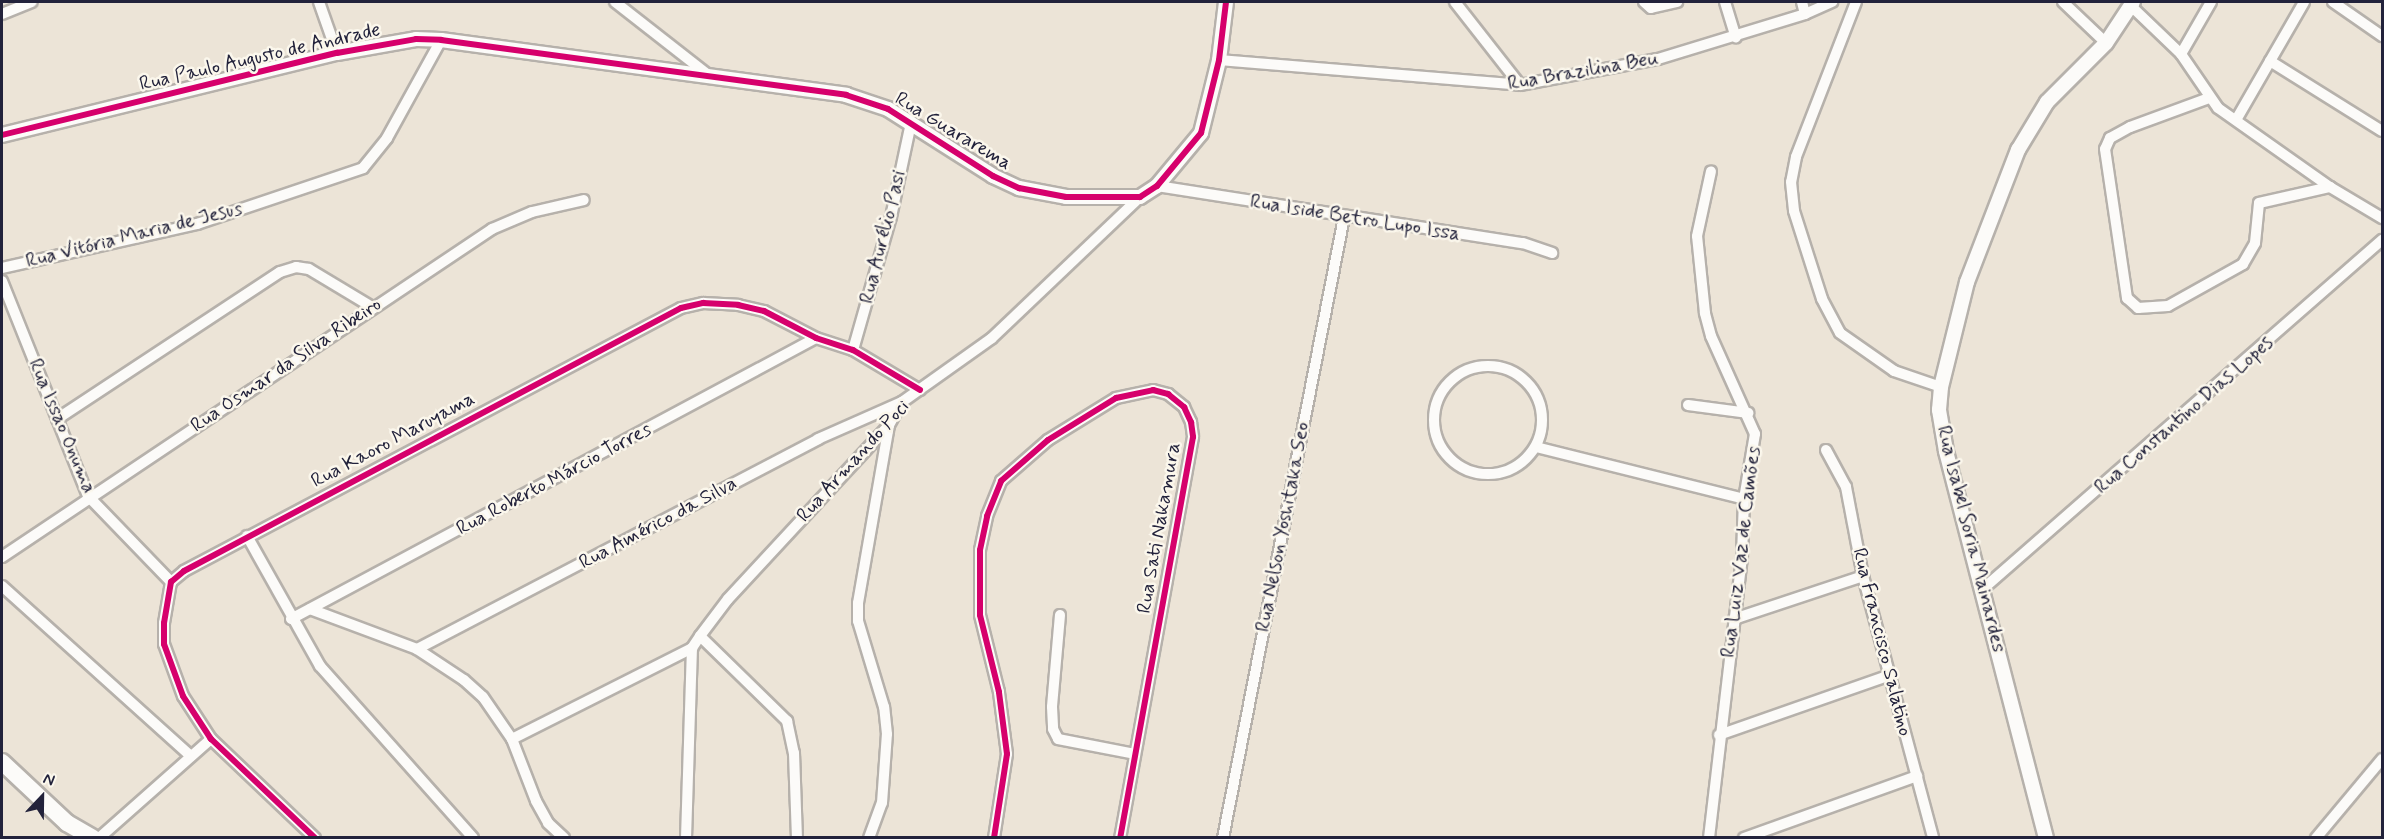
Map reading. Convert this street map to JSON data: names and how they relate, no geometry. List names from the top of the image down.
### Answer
{
  "streets": {
    "street": [
      "Rua Paulo Augusto de Andrade",
      "Rua Brazilina Beu",
      "Rua Guararema",
      "Rua Iside Betro Lupo Issa",
      "Rua Vitória Maria de Jesus",
      "Rua Aurélio Pasi",
      "Rua Osmar da Silva Ribeiro",
      "Rua Constantino Dias Lopes",
      "Rua Issao Onuma",
      "Rua Kaoro Maruyama",
      "Rua Armando Poci",
      "Rua Roberto Márcio Torres",
      "Rua Américo da Silva",
      "Rua Nelson Yoshitaka Seo",
      "Rua Sati Nakamura",
      "Rua Isabel Soria Mainardes",
      "Rua Luiz Vaz de Camões",
      "Rua Francisco Salatino"
    ]
  },
  "crossings": [
    ["Rua Paulo Augusto de Andrade", "Rua Guararema"],
    ["Rua Paulo Augusto de Andrade", "Rua Vitória Maria de Jesus"],
    ["Rua Guararema", "Rua Aurélio Pasi"],
    ["Rua Guararema", "Rua Armando Poci"],
    ["Rua Iside Betro Lupo Issa", "Rua Nelson Yoshitaka Seo"],
    ["Rua Aurélio Pasi", "Rua Kaoro Maruyama"],
    ["Rua Osmar da Silva Ribeiro", "Rua Issao Onuma"],
    ["Rua Constantino Dias Lopes", "Rua Isabel Soria Mainardes"],
    ["Rua Issao Onuma", "Rua Kaoro Maruyama"],
    ["Rua Kaoro Maruyama", "Rua Armando Poci"],
    ["Rua Kaoro Maruyama", "Rua Roberto Márcio Torres"],
    ["Rua Armando Poci", "Rua Américo da Silva"]
  ],
  "north": "top"
}
